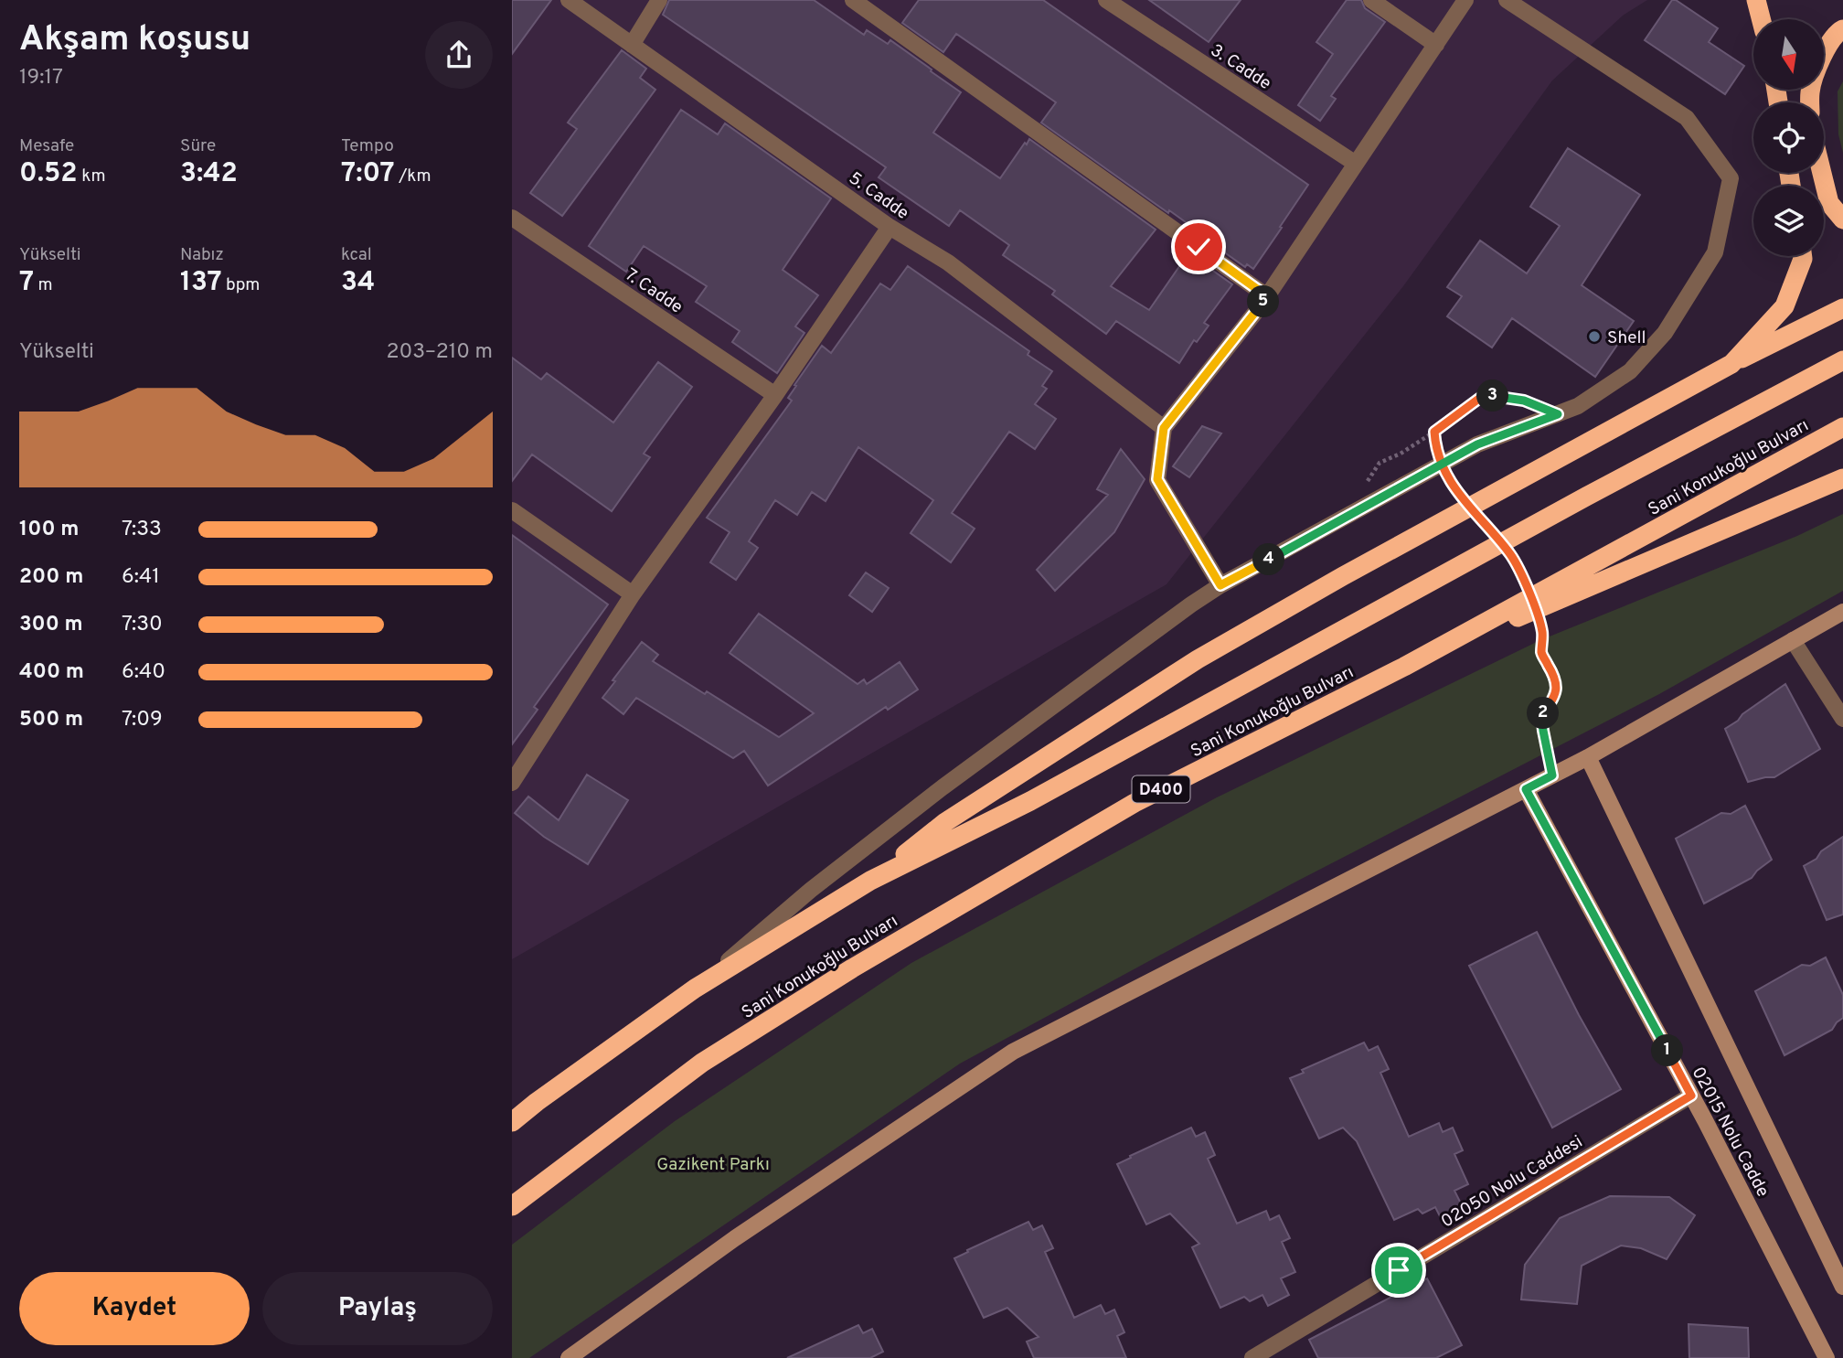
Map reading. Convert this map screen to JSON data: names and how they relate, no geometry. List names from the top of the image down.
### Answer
{
  "streets": {
    "highway": ["Sani Konukoğlu Bulvarı", "D400"],
    "street": [
      "3. Cadde",
      "5. Cadde",
      "7. Cadde",
      "02015 Nolu Cadde",
      "02050 Nolu Caddesi"
    ]
  },
  "crossings": [
    ["02015 Nolu Cadde", "02050 Nolu Caddesi"]
  ],
  "parks": ["Gazikent Parkı"],
  "places": ["Shell"],
  "north": "bottom",
  "page": {
    "heading": ["Akşam koşusu", "19:17"],
    "stats": [
      ["Mesafe", "0.52 km"],
      ["Süre", "3:42"],
      ["Tempo", "7:07 /km"],
      ["Yükselti", "7 m"],
      ["Nabız", "137 bpm"],
      ["kcal", "34"]
    ],
    "pins": [
      "5",
      "3",
      "4",
      "2",
      "1"
    ],
    "chart": ["Yükselti", "203–210 m"],
    "list": [
      {
        "name": "100 m",
        "note": "7:33"
      },
      {
        "name": "200 m",
        "note": "6:41"
      },
      {
        "name": "300 m",
        "note": "7:30"
      },
      {
        "name": "400 m",
        "note": "6:40"
      },
      {
        "name": "500 m",
        "note": "7:09"
      }
    ],
    "buttons": ["Kaydet", "Paylaş"]
  }
}
